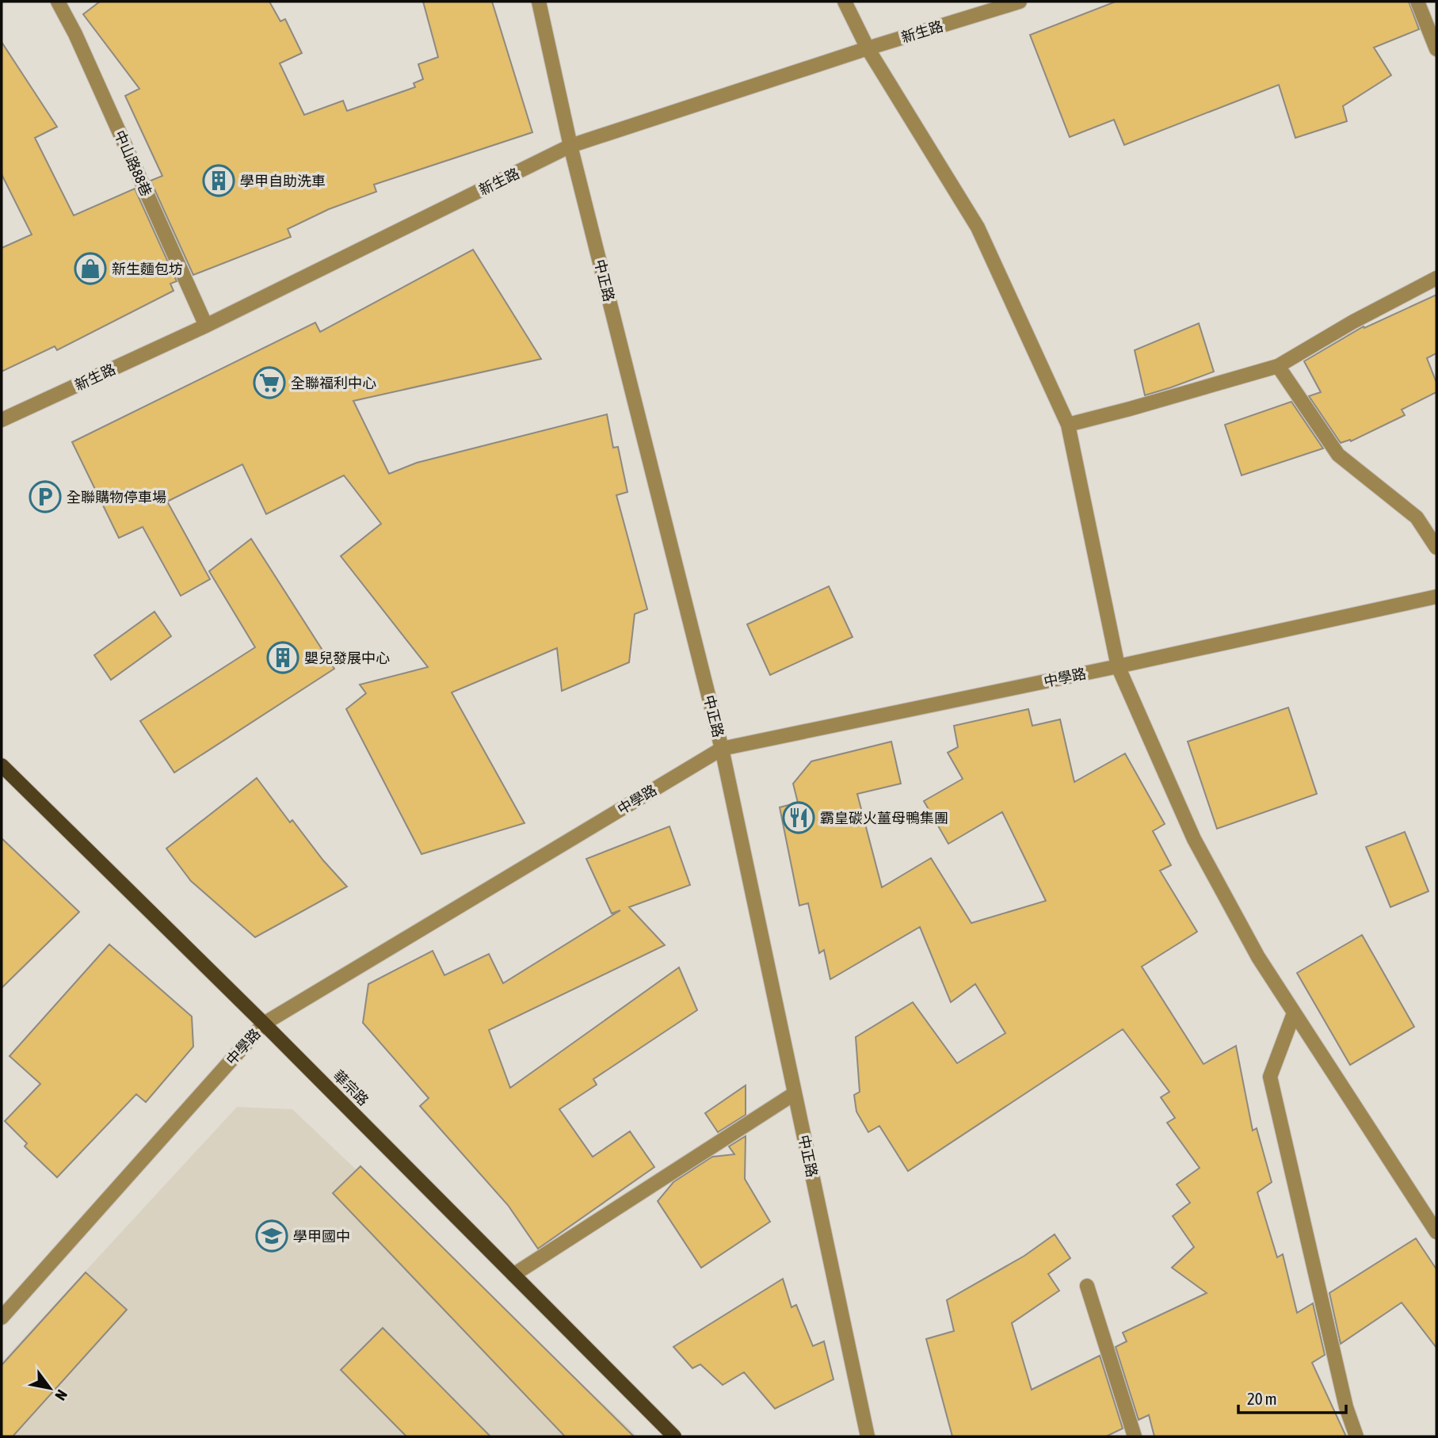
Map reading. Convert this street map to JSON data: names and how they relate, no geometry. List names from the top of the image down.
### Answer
{
  "streets": {
    "main road": ["華宗路"],
    "street": [
      "新生路",
      "中山路88巷",
      "中正路",
      "中學路"
    ]
  },
  "crossings": [
    ["新生路", "中山路88巷"],
    ["新生路", "中正路"],
    ["中正路", "中學路"],
    ["中學路", "華宗路"]
  ],
  "places": {
    "building": ["學甲自助洗車", "嬰兒發展中心"],
    "shop": ["新生麵包坊"],
    "supermarket": ["全聯福利中心"],
    "parking": ["全聯購物停車場"],
    "restaurant": ["霸皇碳火薑母鴨集團"],
    "school or university": ["學甲國中"]
  },
  "scale_bar": "20 m",
  "north": "bottom right"
}
